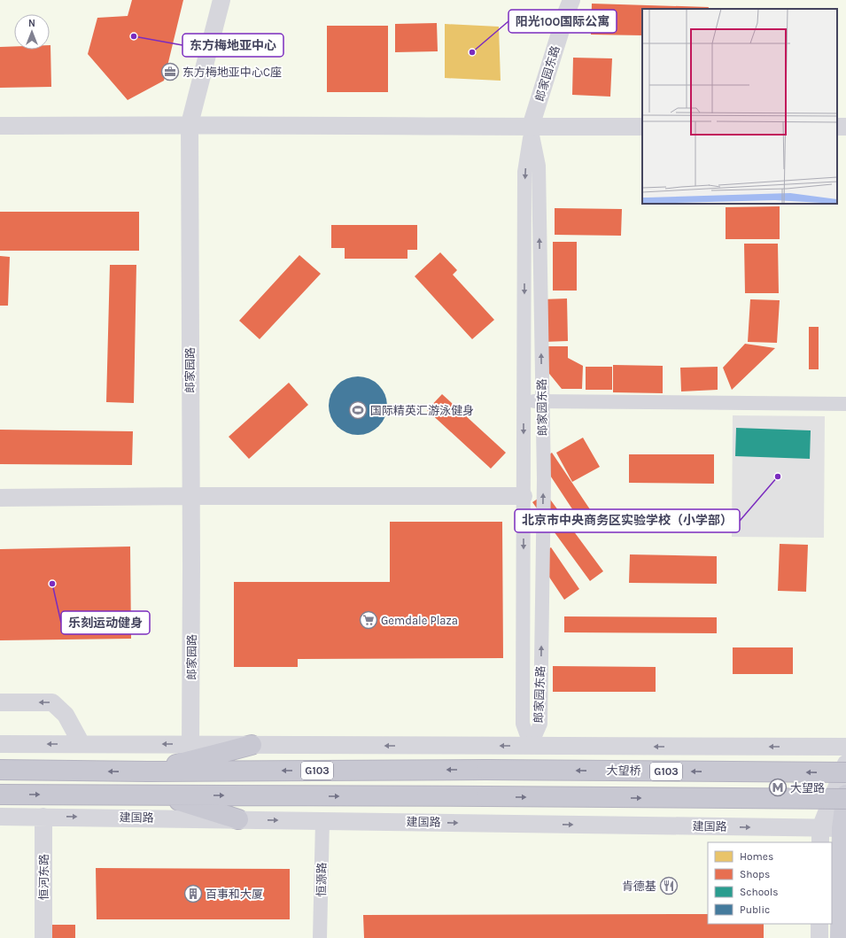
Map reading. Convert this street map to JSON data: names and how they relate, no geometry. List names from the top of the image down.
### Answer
{
  "streets": {
    "highway": ["G103", "大望桥", "建国路"],
    "street": [
      "郎家园东路",
      "郎家园路",
      "恒河东路",
      "恒源路"
    ]
  },
  "crossings": [
    ["G103", "大望桥"],
    ["建国路", "恒河东路"],
    ["建国路", "恒源路"]
  ],
  "one_way": ["大望桥"],
  "places": {
    "other": [
      "东方梅地亚中心",
      "阳光100国际公寓",
      "北京市中央商务区实验学校（小学部）",
      "乐刻运动健身"
    ],
    "office": ["东方梅地亚中心C座"],
    "sports": ["国际精英汇游泳健身"],
    "supermarket": ["Gemdale Plaza"],
    "metro station": ["大望路"],
    "restaurant": ["肯德基"],
    "building": ["百事和大厦"]
  },
  "legend": [
    "Homes",
    "Shops",
    "Schools",
    "Public"
  ],
  "north": "top"
}
